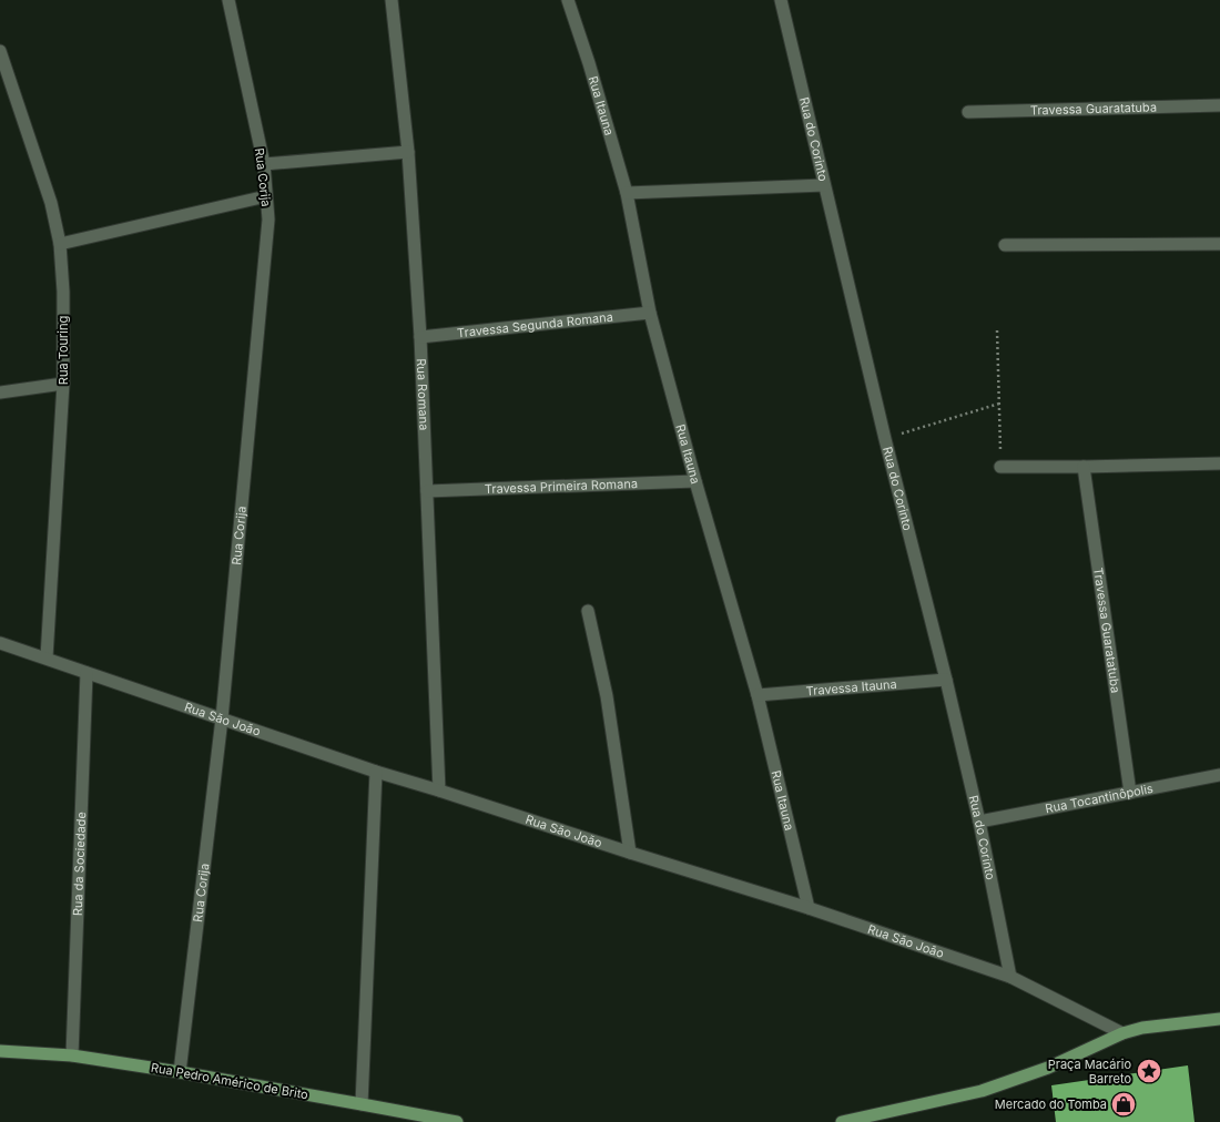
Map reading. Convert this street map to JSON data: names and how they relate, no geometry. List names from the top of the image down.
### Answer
{
  "streets": {
    "main road": ["Rua Pedro Américo de Brito"],
    "street": [
      "Rua Itauna",
      "Travessa Guaratatuba",
      "Rua do Corinto",
      "Rua Corija",
      "Travessa Segunda Romana",
      "Rua Touring",
      "Rua Romana",
      "Travessa Primeira Romana",
      "Travessa Itauna",
      "Rua São João",
      "Rua Tocantinôpolis",
      "Rua da Sociedade"
    ]
  },
  "crossings": [
    ["Rua Itauna", "Travessa Segunda Romana"],
    ["Rua Itauna", "Travessa Primeira Romana"],
    ["Rua Itauna", "Travessa Itauna"],
    ["Rua Itauna", "Rua São João"],
    ["Travessa Guaratatuba", "Rua Tocantinôpolis"],
    ["Rua do Corinto", "Travessa Itauna"],
    ["Rua do Corinto", "Rua São João"],
    ["Rua do Corinto", "Rua Tocantinôpolis"],
    ["Rua Corija", "Rua São João"],
    ["Rua Corija", "Rua Pedro Américo de Brito"],
    ["Travessa Segunda Romana", "Rua Romana"],
    ["Rua Touring", "Rua São João"],
    ["Rua Romana", "Travessa Primeira Romana"],
    ["Rua Romana", "Rua São João"],
    ["Rua São João", "Rua da Sociedade"],
    ["Rua da Sociedade", "Rua Pedro Américo de Brito"]
  ],
  "places": {
    "place": ["Praça Macário Barreto"],
    "shop": ["Mercado do Tomba"]
  }
}
